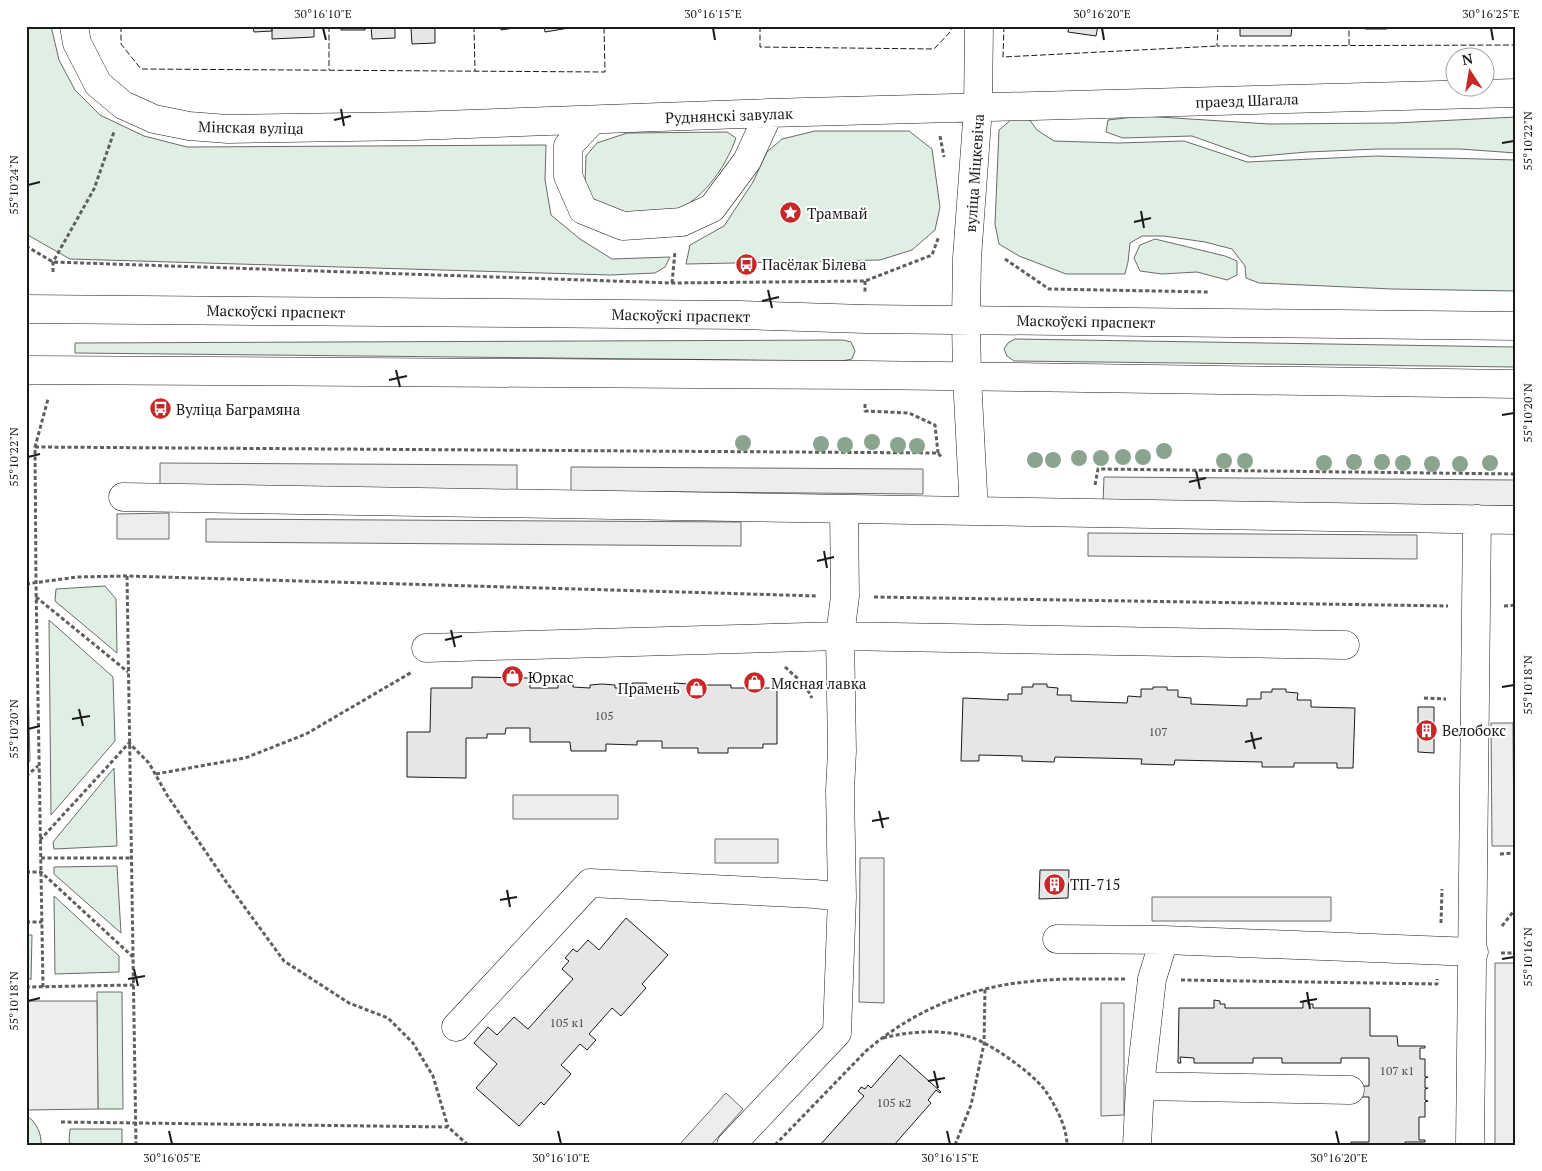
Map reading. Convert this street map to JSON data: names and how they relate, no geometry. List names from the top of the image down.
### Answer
{
  "streets": {
    "main road": [
      "праезд Шагала",
      "Руднянскі завулак",
      "Мінская вуліца",
      "вуліца Міцкевіча",
      "Маскоўскі праспект"
    ]
  },
  "crossings": [
    ["праезд Шагала", "Руднянскі завулак"],
    ["праезд Шагала", "вуліца Міцкевіча"],
    ["Руднянскі завулак", "Мінская вуліца"],
    ["Руднянскі завулак", "вуліца Міцкевіча"],
    ["вуліца Міцкевіча", "Маскоўскі праспект"]
  ],
  "places": {
    "place": ["Трамвай"],
    "bus stop": ["Пасёлак Білева", "Вуліца Баграмяна"],
    "shop": ["Юркас", "Мясная лавка", "Прамень"],
    "building": ["Велобокс", "ТП-715"]
  },
  "house_numbers": [
    "105",
    "107",
    "105 к1",
    "107 к1",
    "105 к2"
  ],
  "north": "top",
  "coordinates": [
    "30°16'10\"E",
    "30°16'15\"E",
    "30°16'20\"E",
    "30°16'25\"E",
    "55°10'22\"N",
    "55°10'24\"N",
    "55°10'20\"N",
    "55°10'18\"N",
    "55°10'16\"N",
    "30°16'05\"E"
  ]
}
